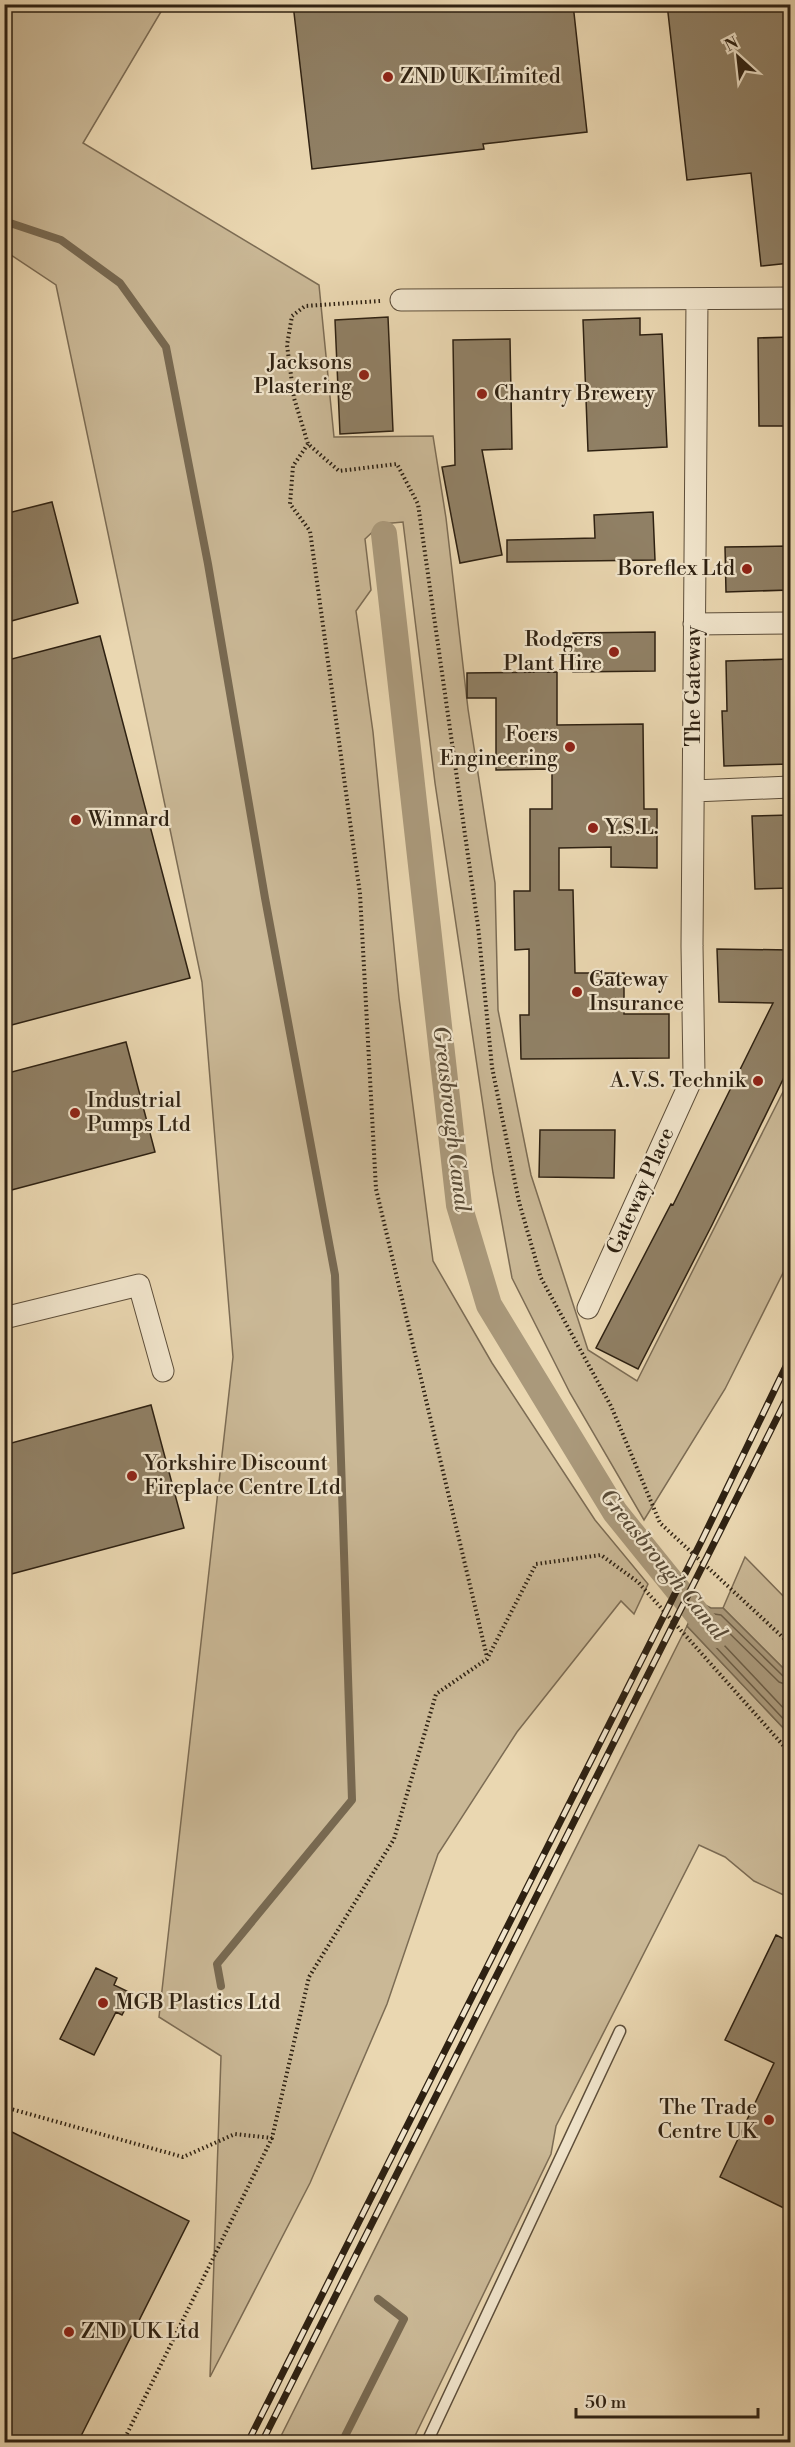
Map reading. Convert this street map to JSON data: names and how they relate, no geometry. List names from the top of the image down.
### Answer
{
  "streets": {
    "street": ["The Gateway", "Gateway Place"]
  },
  "crossings": [
    ["The Gateway", "Gateway Place"]
  ],
  "water": ["Greasbrough Canal"],
  "places": [
    "ZND UK Limited",
    "Jacksons Plastering",
    "Chantry Brewery",
    "Boreflex Ltd",
    "Rodgers Plant Hire",
    "Foers Engineering",
    "Winnard",
    "Y.S.L.",
    "Gateway Insurance",
    "A.V.S. Technik",
    "Industrial Pumps Ltd",
    "Yorkshire Discount Fireplace Centre Ltd",
    "MGB Plastics Ltd",
    "The Trade Centre UK",
    "ZND UK Ltd"
  ],
  "scale_bar": "50 m",
  "north": "top left"
}
